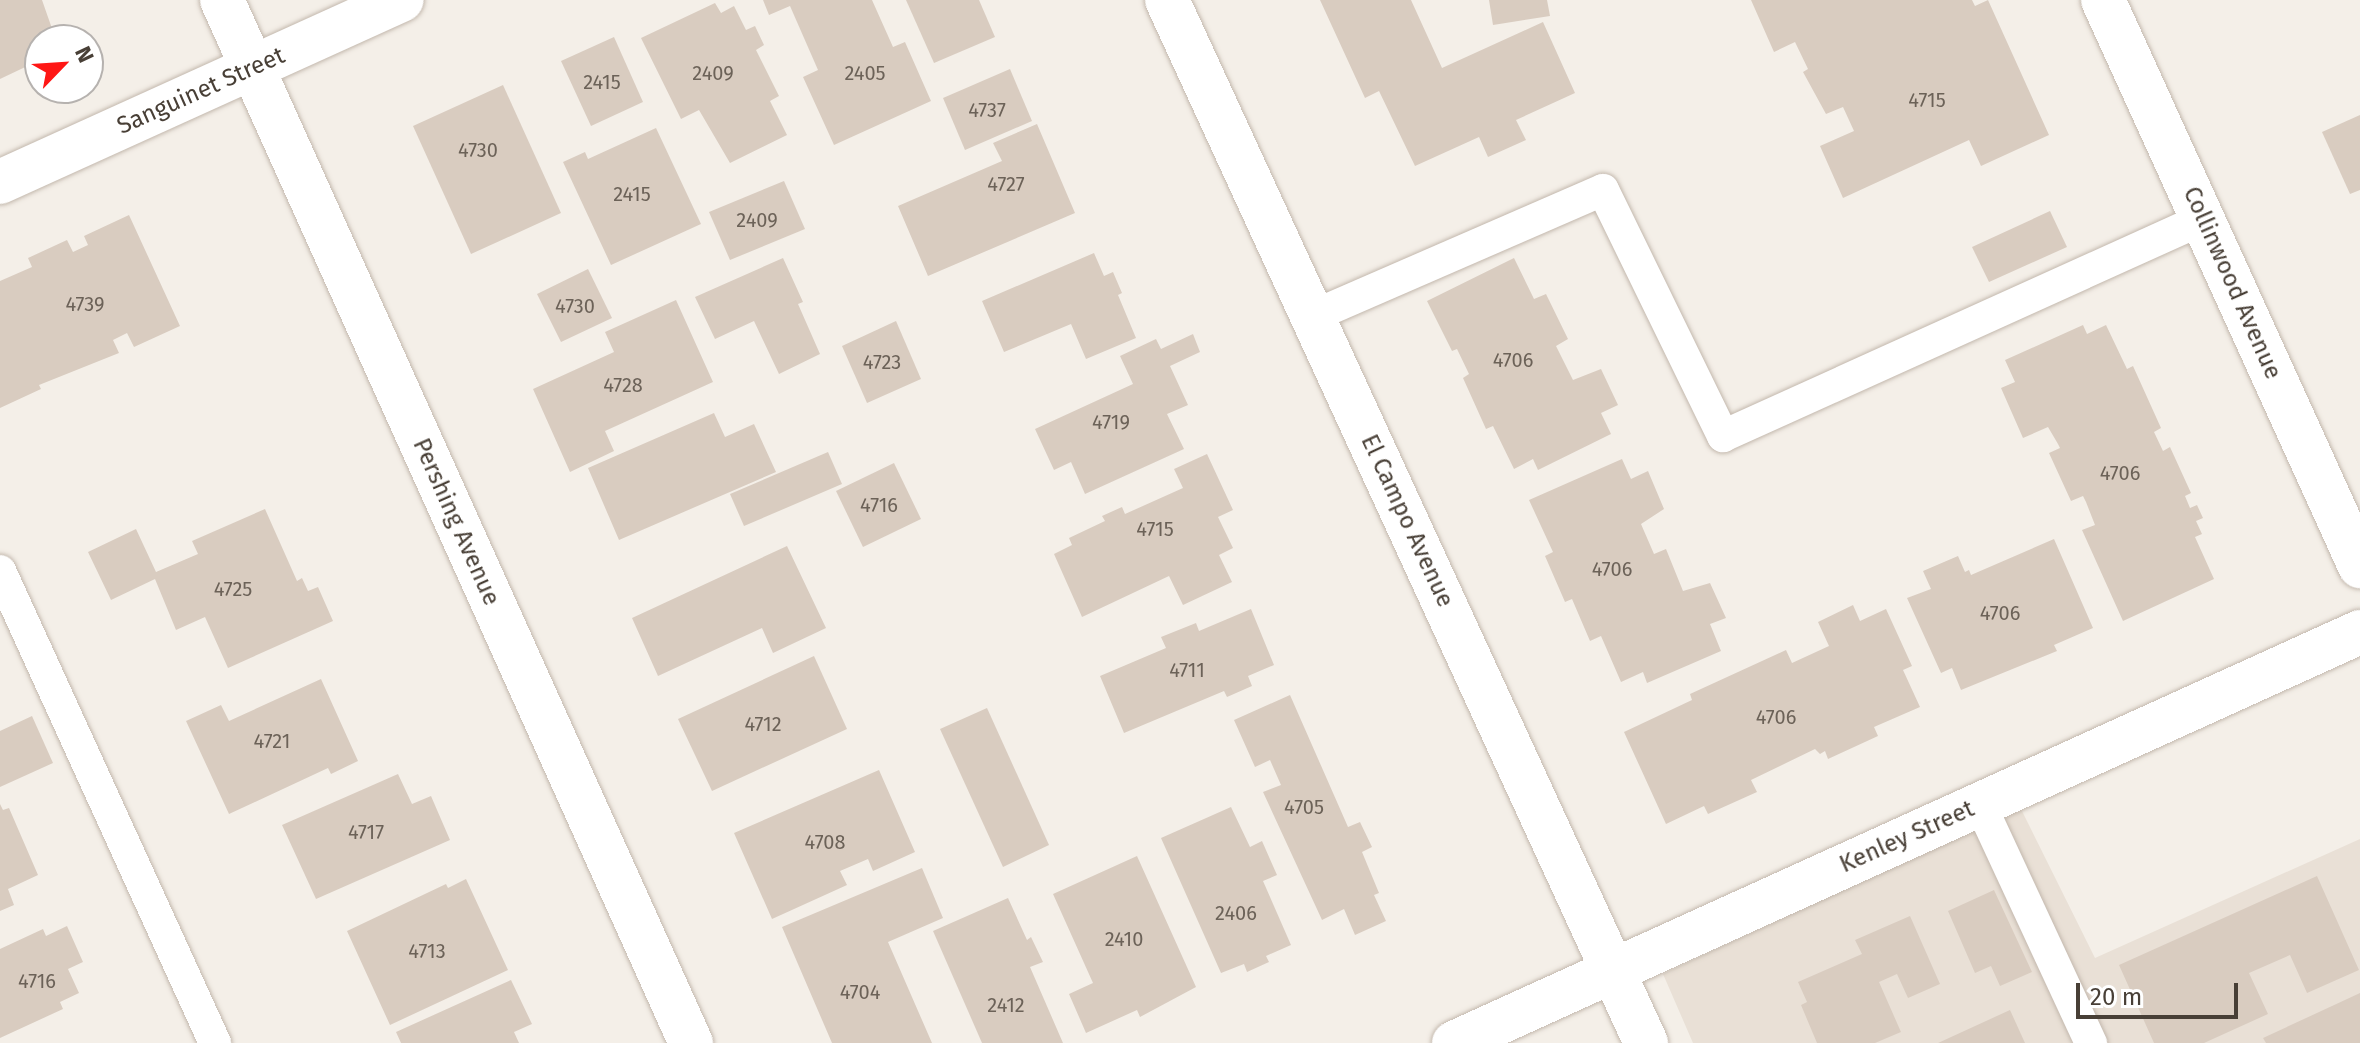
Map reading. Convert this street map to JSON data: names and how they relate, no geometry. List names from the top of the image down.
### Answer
{
  "streets": {
    "street": [
      "Sanguinet Street",
      "Collinwood Avenue",
      "El Campo Avenue",
      "Pershing Avenue",
      "Kenley Street"
    ]
  },
  "crossings": [
    ["Sanguinet Street", "Pershing Avenue"],
    ["El Campo Avenue", "Kenley Street"]
  ],
  "house_numbers": [
    "2409",
    "2405",
    "2415",
    "4715",
    "4737",
    "4730",
    "4727",
    "2415",
    "2409",
    "4739",
    "4730",
    "4706",
    "4723",
    "4728",
    "4719",
    "4706",
    "4716",
    "4715",
    "4706",
    "4725",
    "4706",
    "4711",
    "4706",
    "4712",
    "4721",
    "4705",
    "4717",
    "4708",
    "2406",
    "2410",
    "4713",
    "4716",
    "4704",
    "2412"
  ],
  "scale_bar": "20 m",
  "north": "top right"
}
